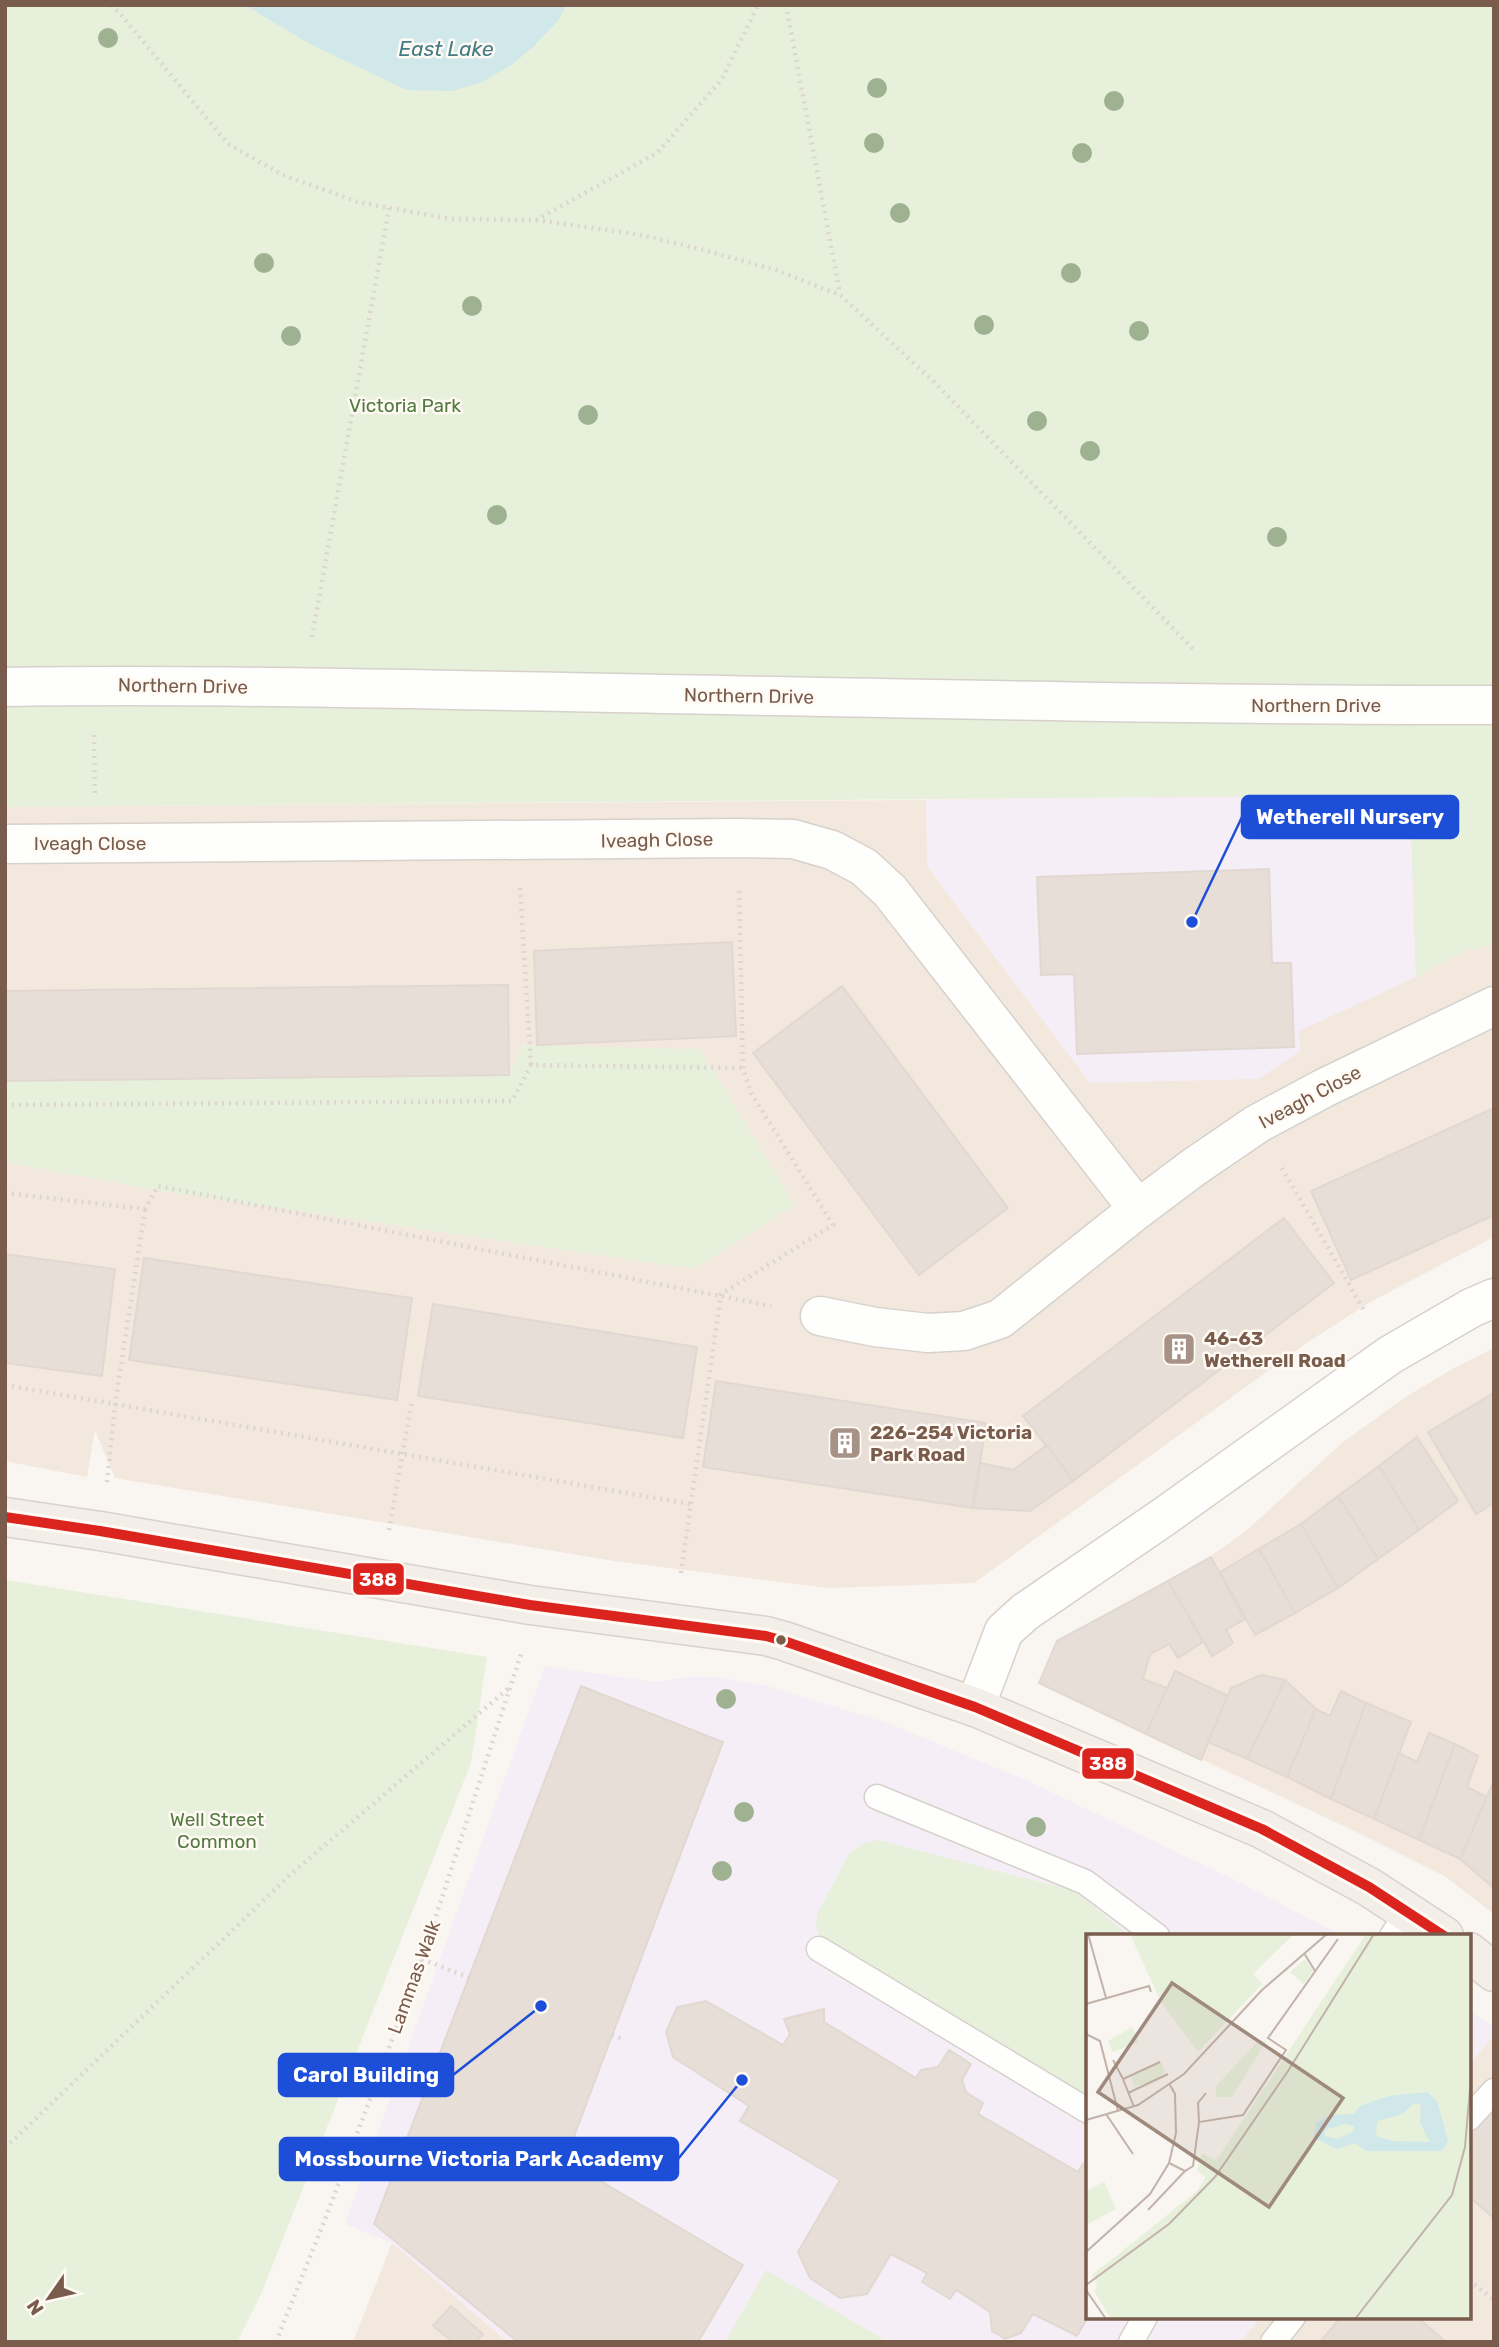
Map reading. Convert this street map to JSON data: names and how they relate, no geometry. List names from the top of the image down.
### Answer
{
  "streets": {
    "street": ["Northern Drive", "Iveagh Close"],
    "path": ["Lammas Walk"]
  },
  "water": ["East Lake"],
  "parks": ["Victoria Park", "Well Street Common"],
  "places": {
    "other": ["Wetherell Nursery", "Carol Building", "Mossbourne Victoria Park Academy"],
    "building": ["46-63 Wetherell Road", "226-254 Victoria Park Road"]
  },
  "lines": ["transit line 388"],
  "north": "bottom left"
}
